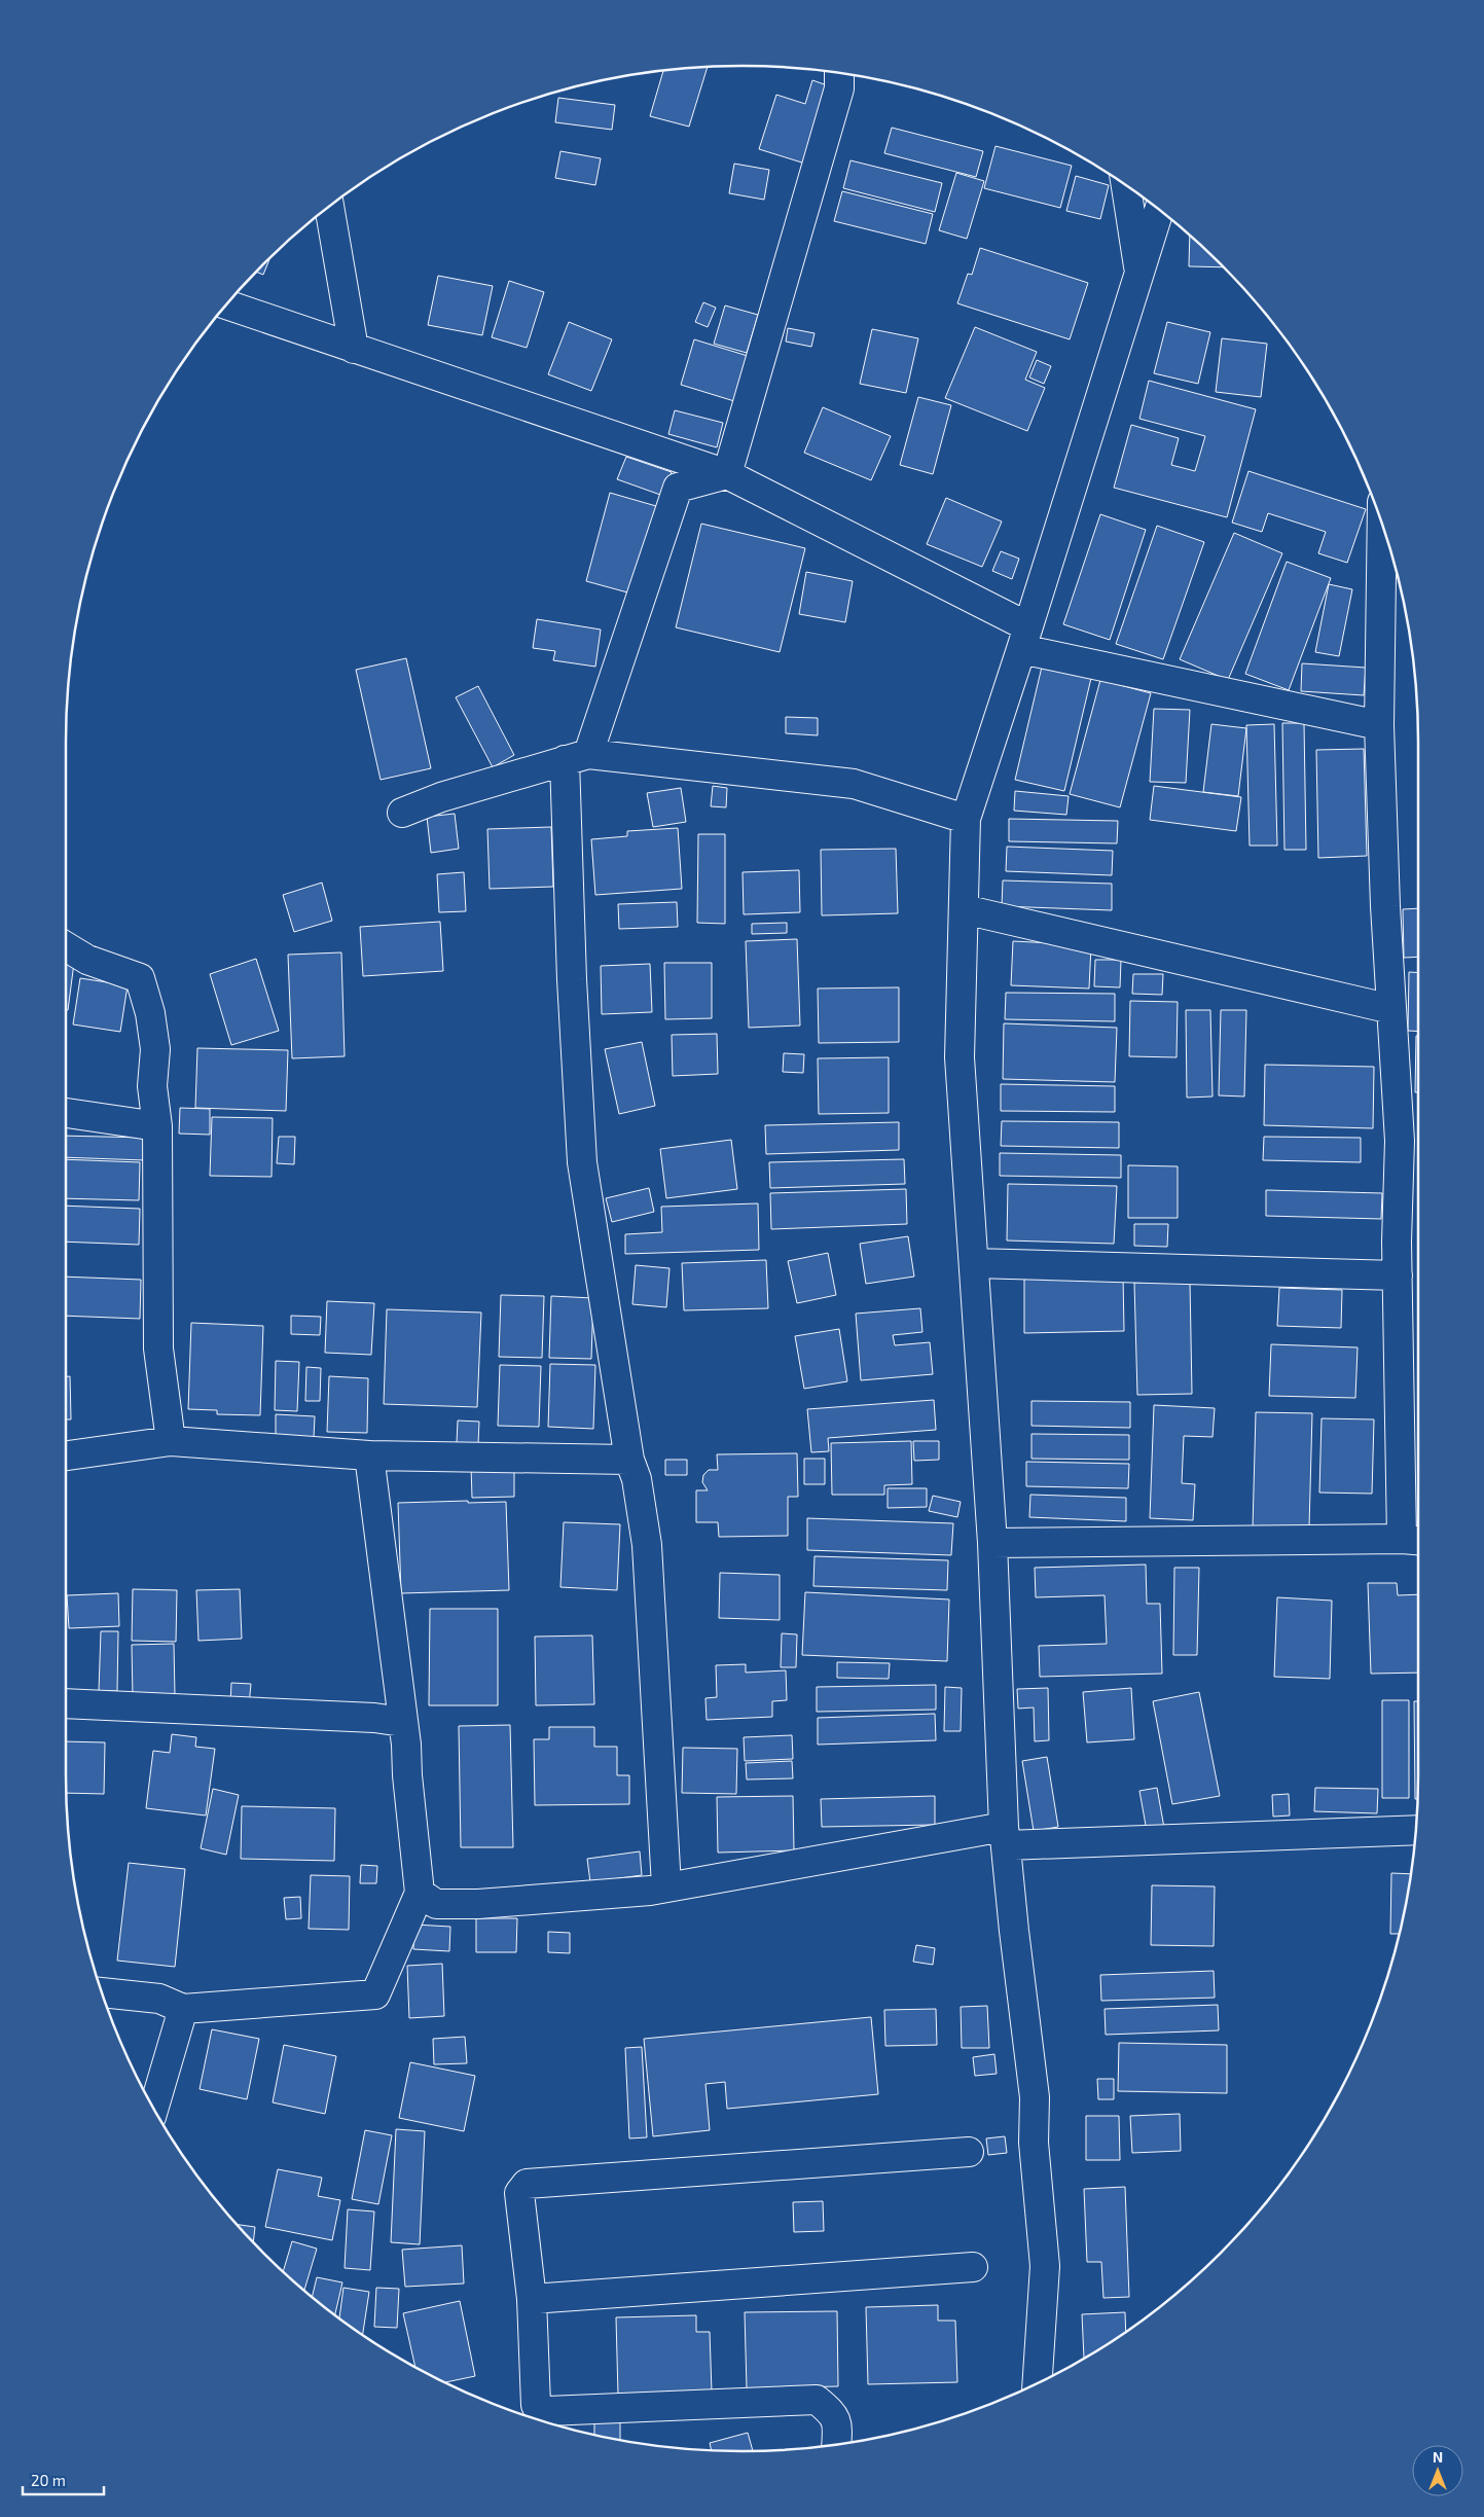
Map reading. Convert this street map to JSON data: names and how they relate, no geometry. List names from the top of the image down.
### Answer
{
  "scale_bar": "20 m",
  "north": "top"
}
